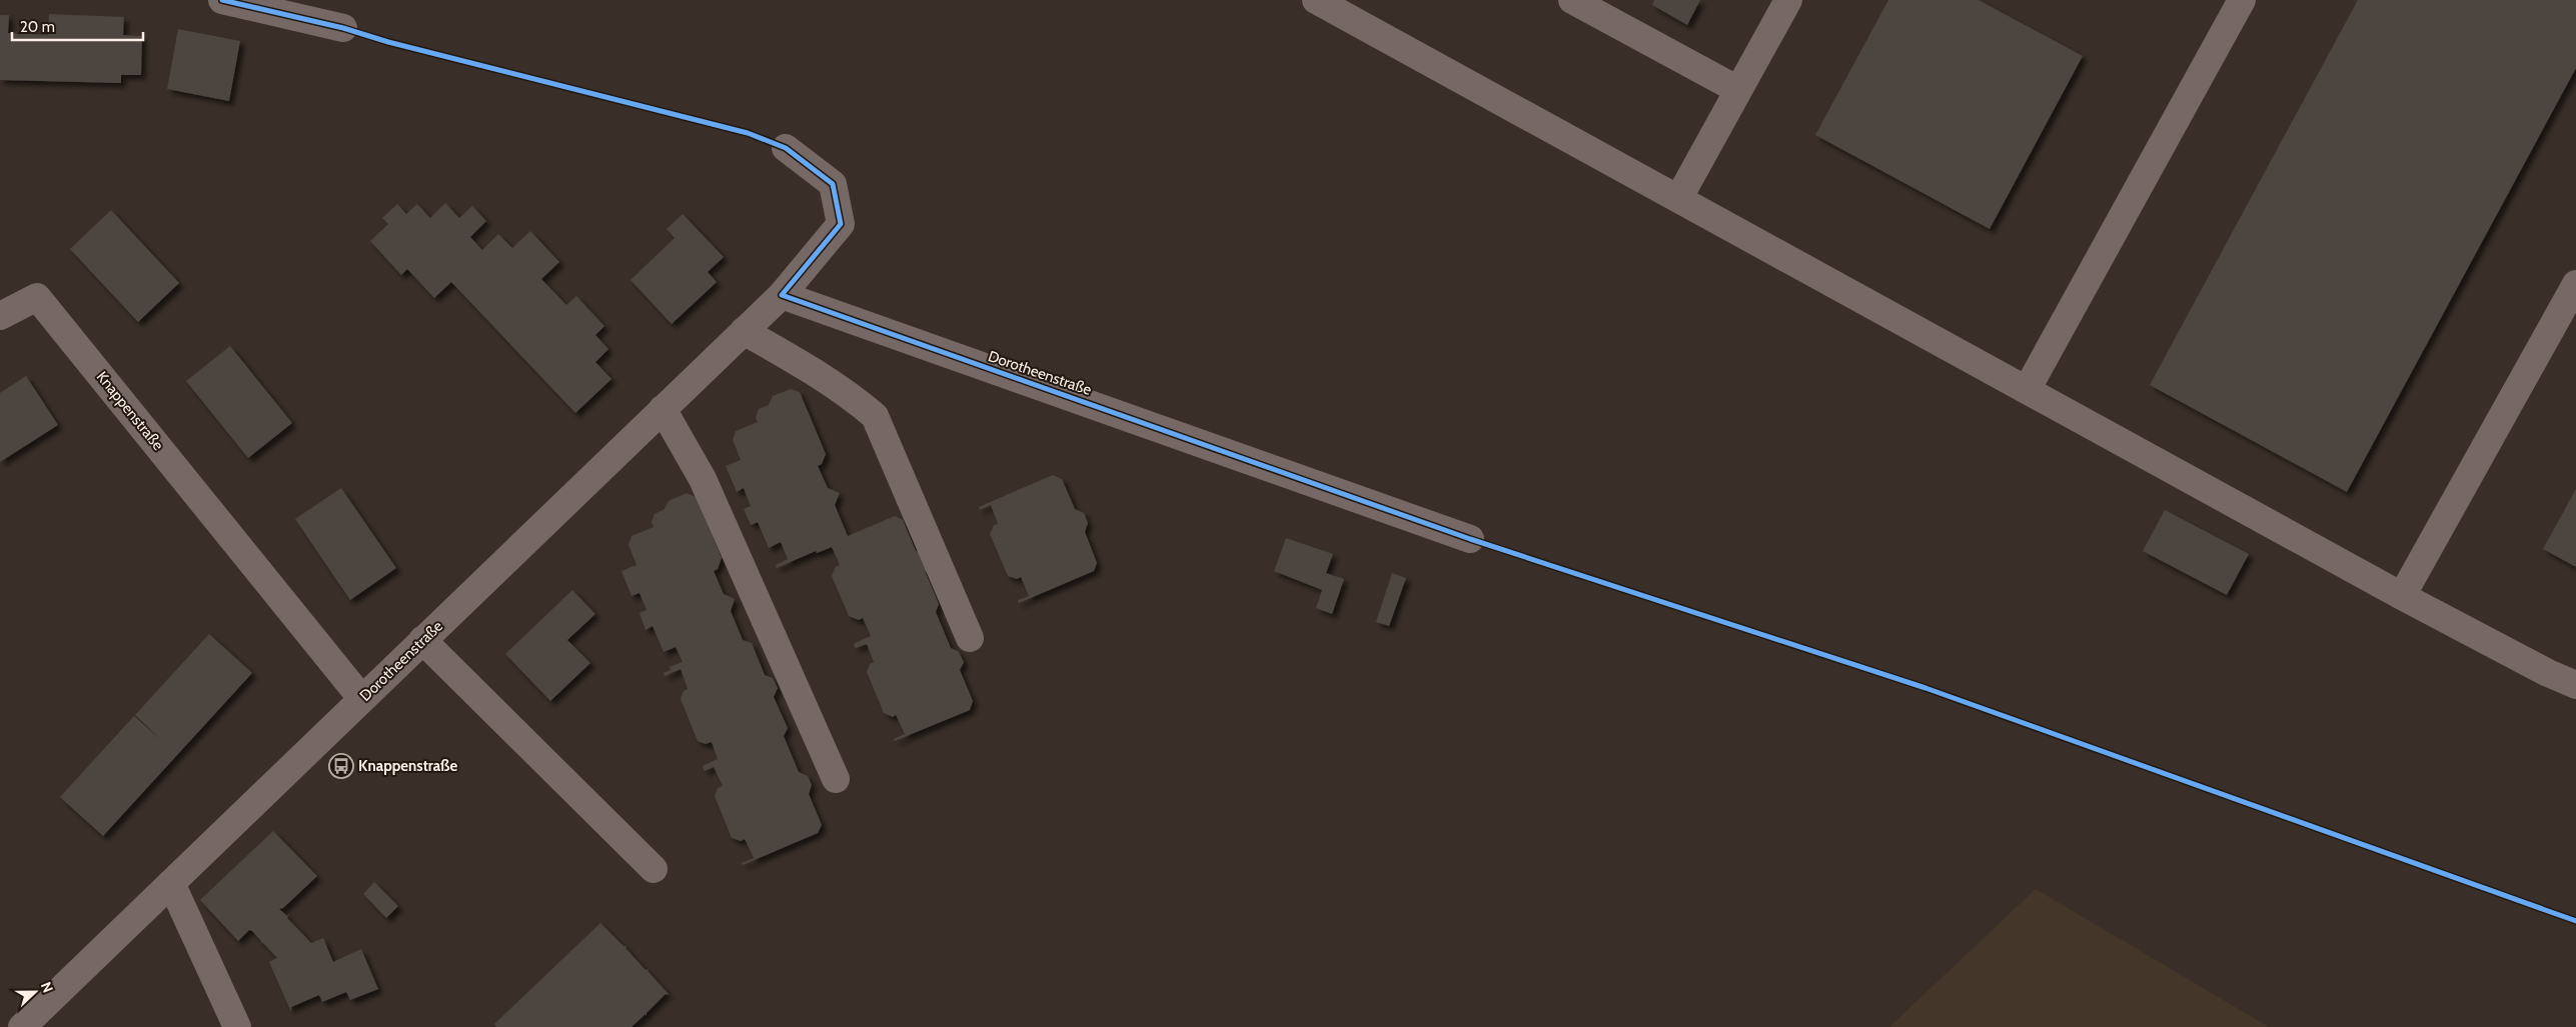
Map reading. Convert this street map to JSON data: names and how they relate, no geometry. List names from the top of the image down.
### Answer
{
  "streets": {
    "street": ["Dorotheenstraße", "Knappenstraße"]
  },
  "crossings": [
    ["Dorotheenstraße", "Knappenstraße"]
  ],
  "places": {
    "bus stop": ["Knappenstraße"]
  },
  "scale_bar": "20 m",
  "north": "right"
}
